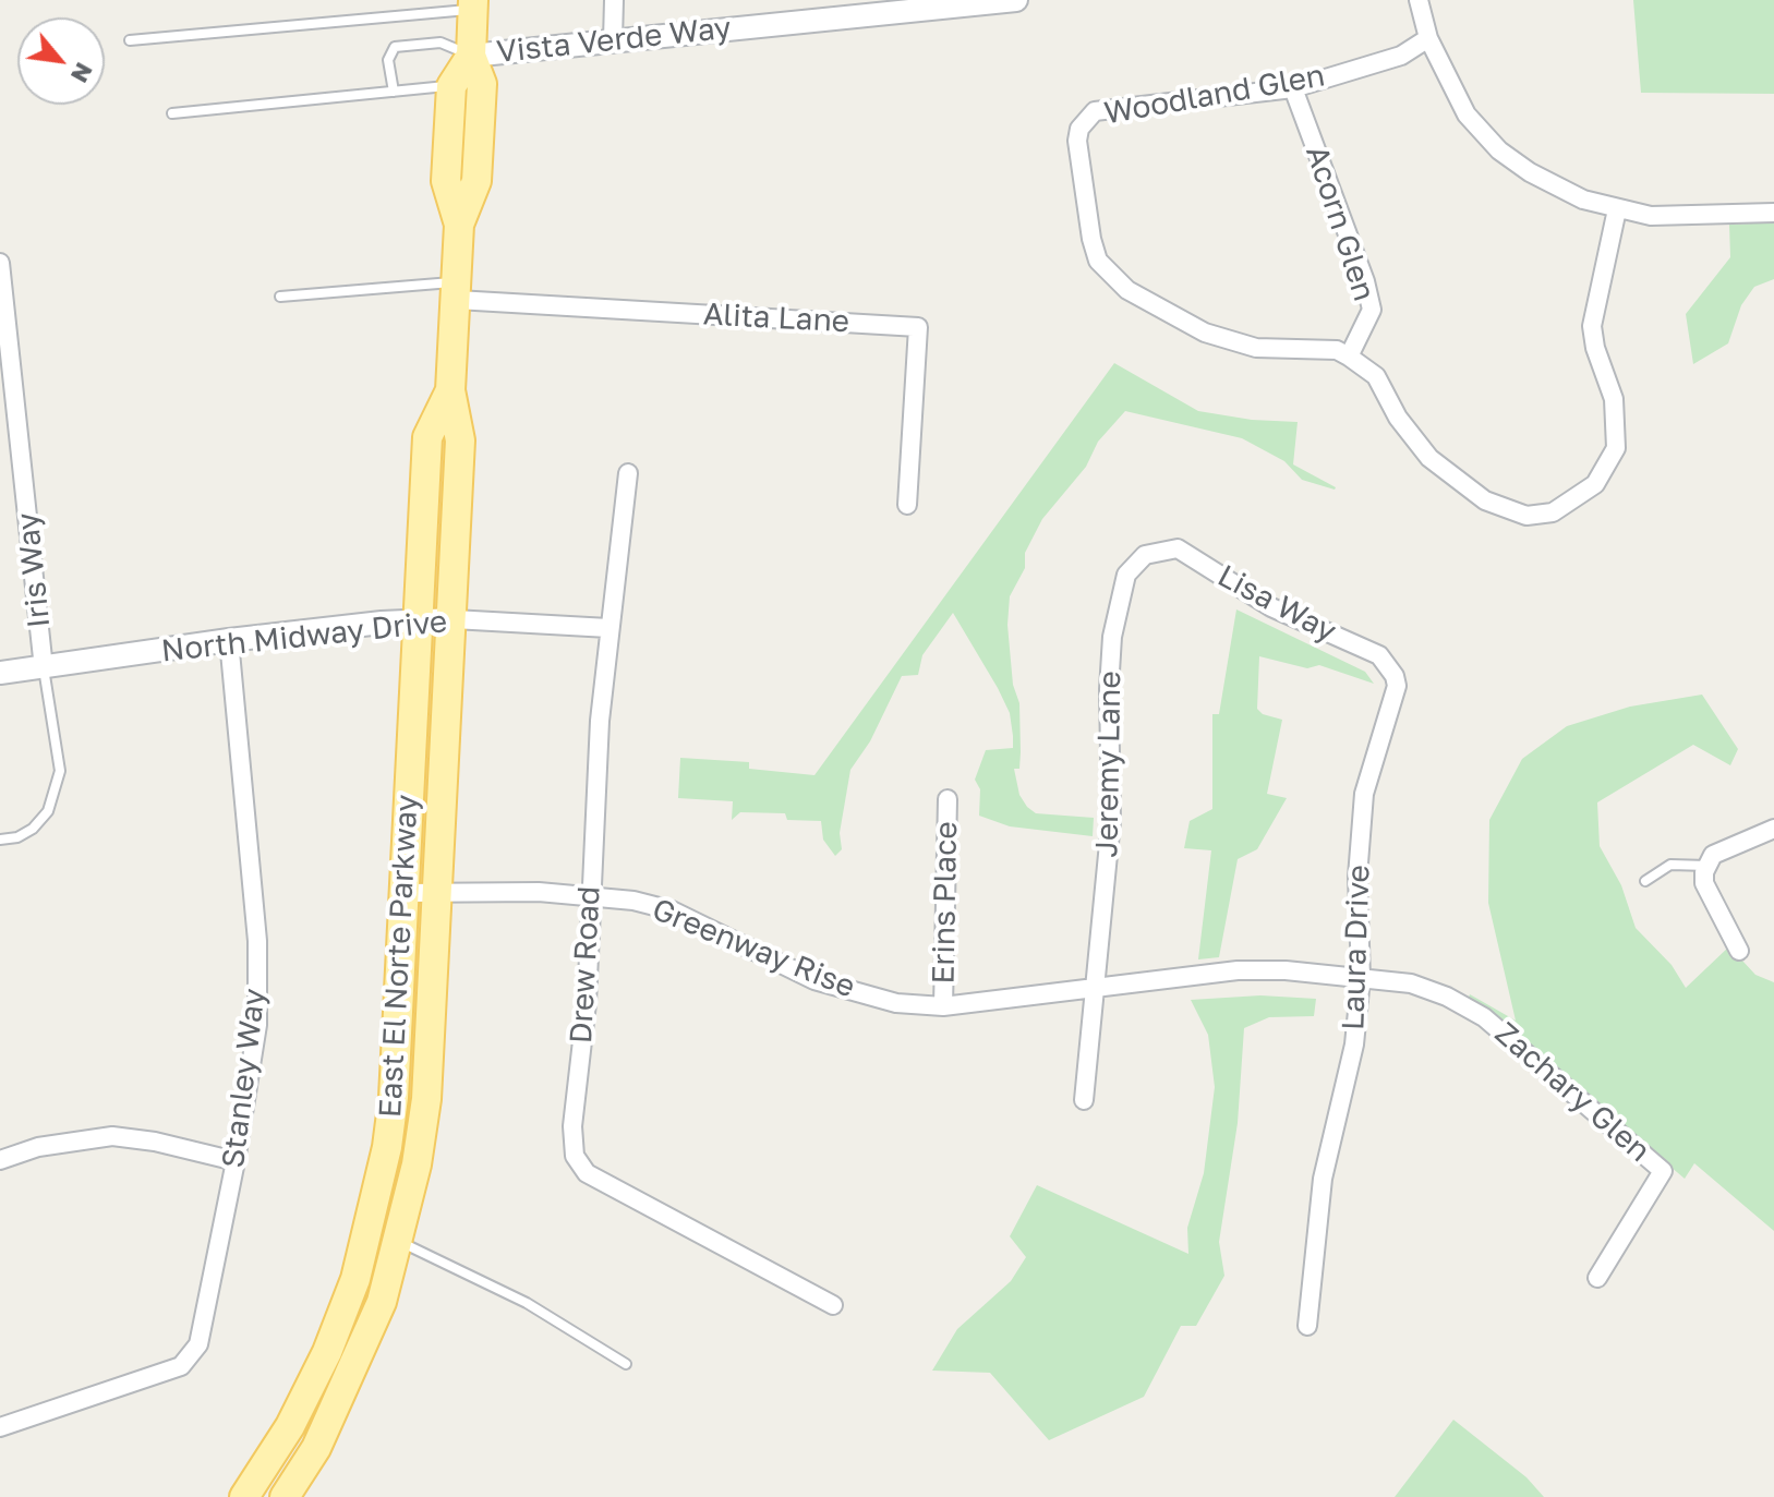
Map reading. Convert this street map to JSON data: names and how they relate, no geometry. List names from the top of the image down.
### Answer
{
  "streets": {
    "main road": ["East El Norte Parkway"],
    "street": [
      "Vista Verde Way",
      "Woodland Glen",
      "Acorn Glen",
      "Alita Lane",
      "Iris Way",
      "Lisa Way",
      "North Midway Drive",
      "Jeremy Lane",
      "Erins Place",
      "Laura Drive",
      "Greenway Rise",
      "Drew Road",
      "Stanley Way",
      "Zachary Glen"
    ]
  },
  "crossings": [
    ["Vista Verde Way", "East El Norte Parkway"],
    ["Woodland Glen", "Acorn Glen"],
    ["Alita Lane", "East El Norte Parkway"],
    ["Iris Way", "North Midway Drive"],
    ["Lisa Way", "Jeremy Lane"],
    ["Lisa Way", "Laura Drive"],
    ["North Midway Drive", "East El Norte Parkway"],
    ["North Midway Drive", "Drew Road"],
    ["North Midway Drive", "Stanley Way"],
    ["Jeremy Lane", "Greenway Rise"],
    ["Erins Place", "Greenway Rise"],
    ["Laura Drive", "Greenway Rise"],
    ["Laura Drive", "Zachary Glen"],
    ["Greenway Rise", "East El Norte Parkway"],
    ["Greenway Rise", "Drew Road"],
    ["Greenway Rise", "Zachary Glen"]
  ],
  "north": "bottom right"
}
